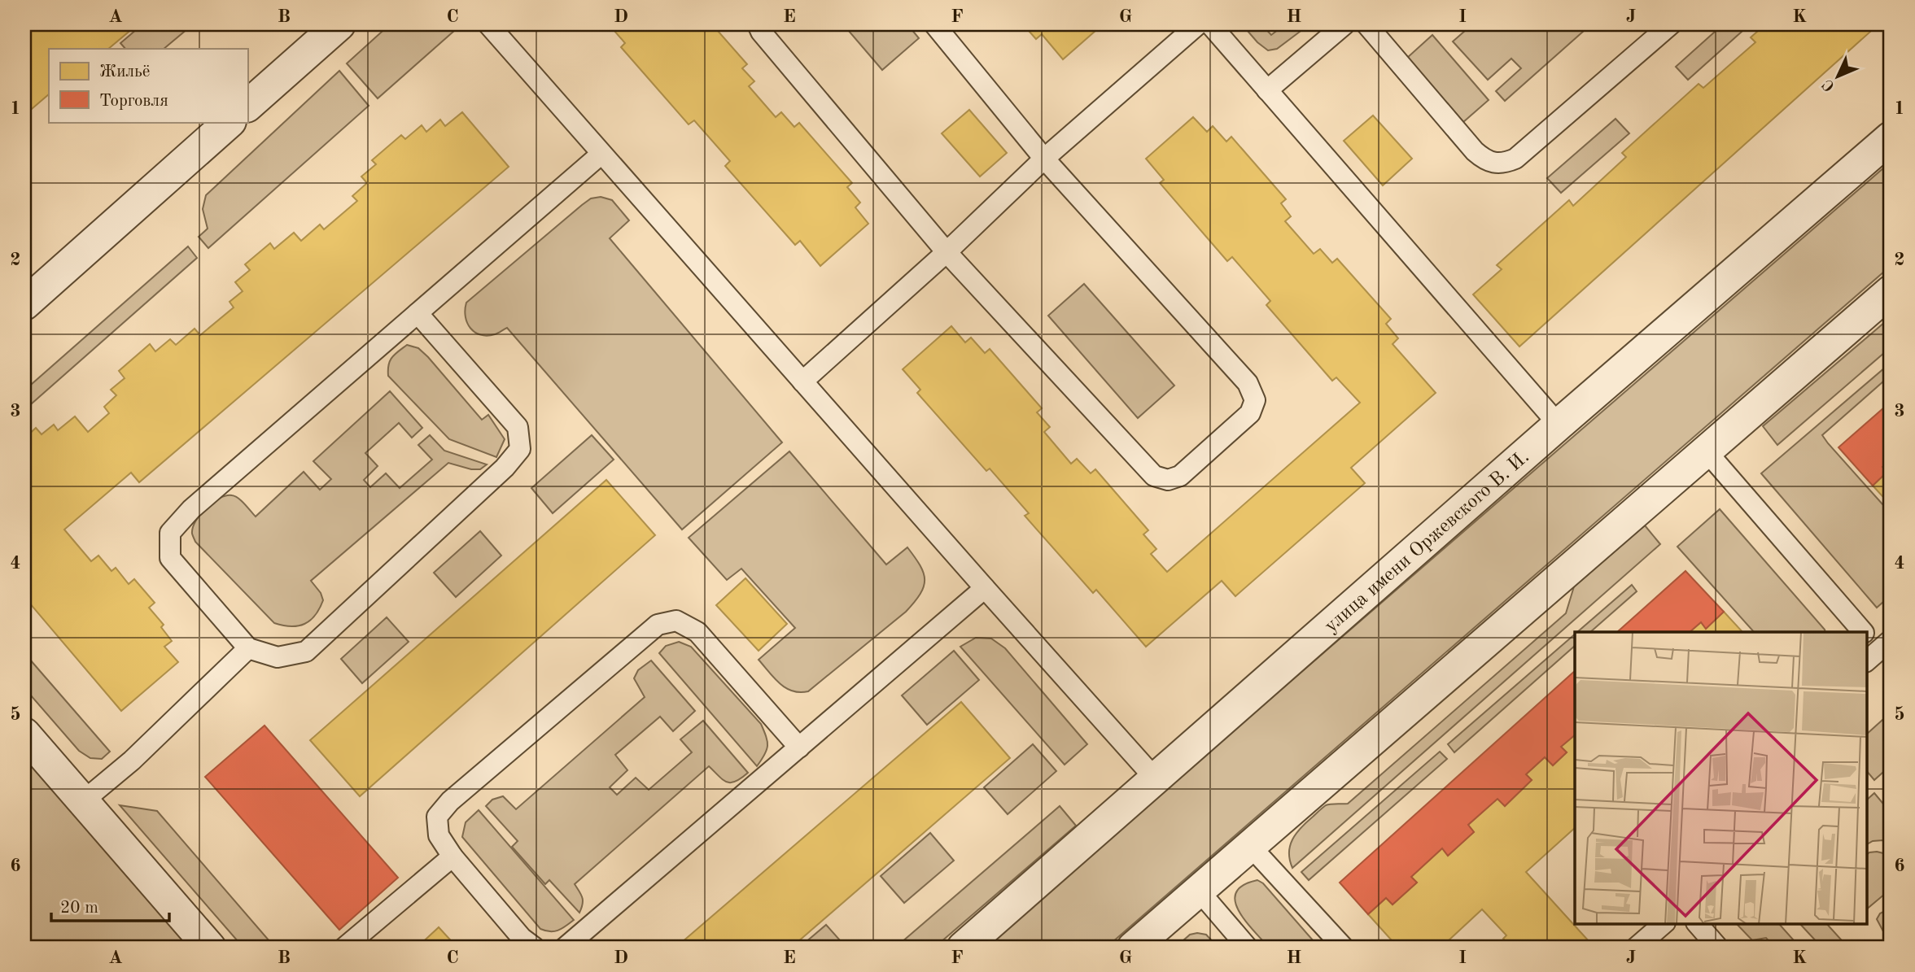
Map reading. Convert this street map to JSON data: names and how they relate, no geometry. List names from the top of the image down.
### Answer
{
  "streets": {
    "street": ["улица имени Оржевского В. И."]
  },
  "legend": ["Жильё", "Торговля"],
  "scale_bar": "20 m",
  "north": "bottom left",
  "grid": {
    "columns": [
      "A",
      "B",
      "C",
      "D",
      "E",
      "F",
      "G",
      "H",
      "I",
      "J",
      "K"
    ],
    "rows": [
      "1",
      "2",
      "3",
      "4",
      "5",
      "6"
    ]
  }
}
